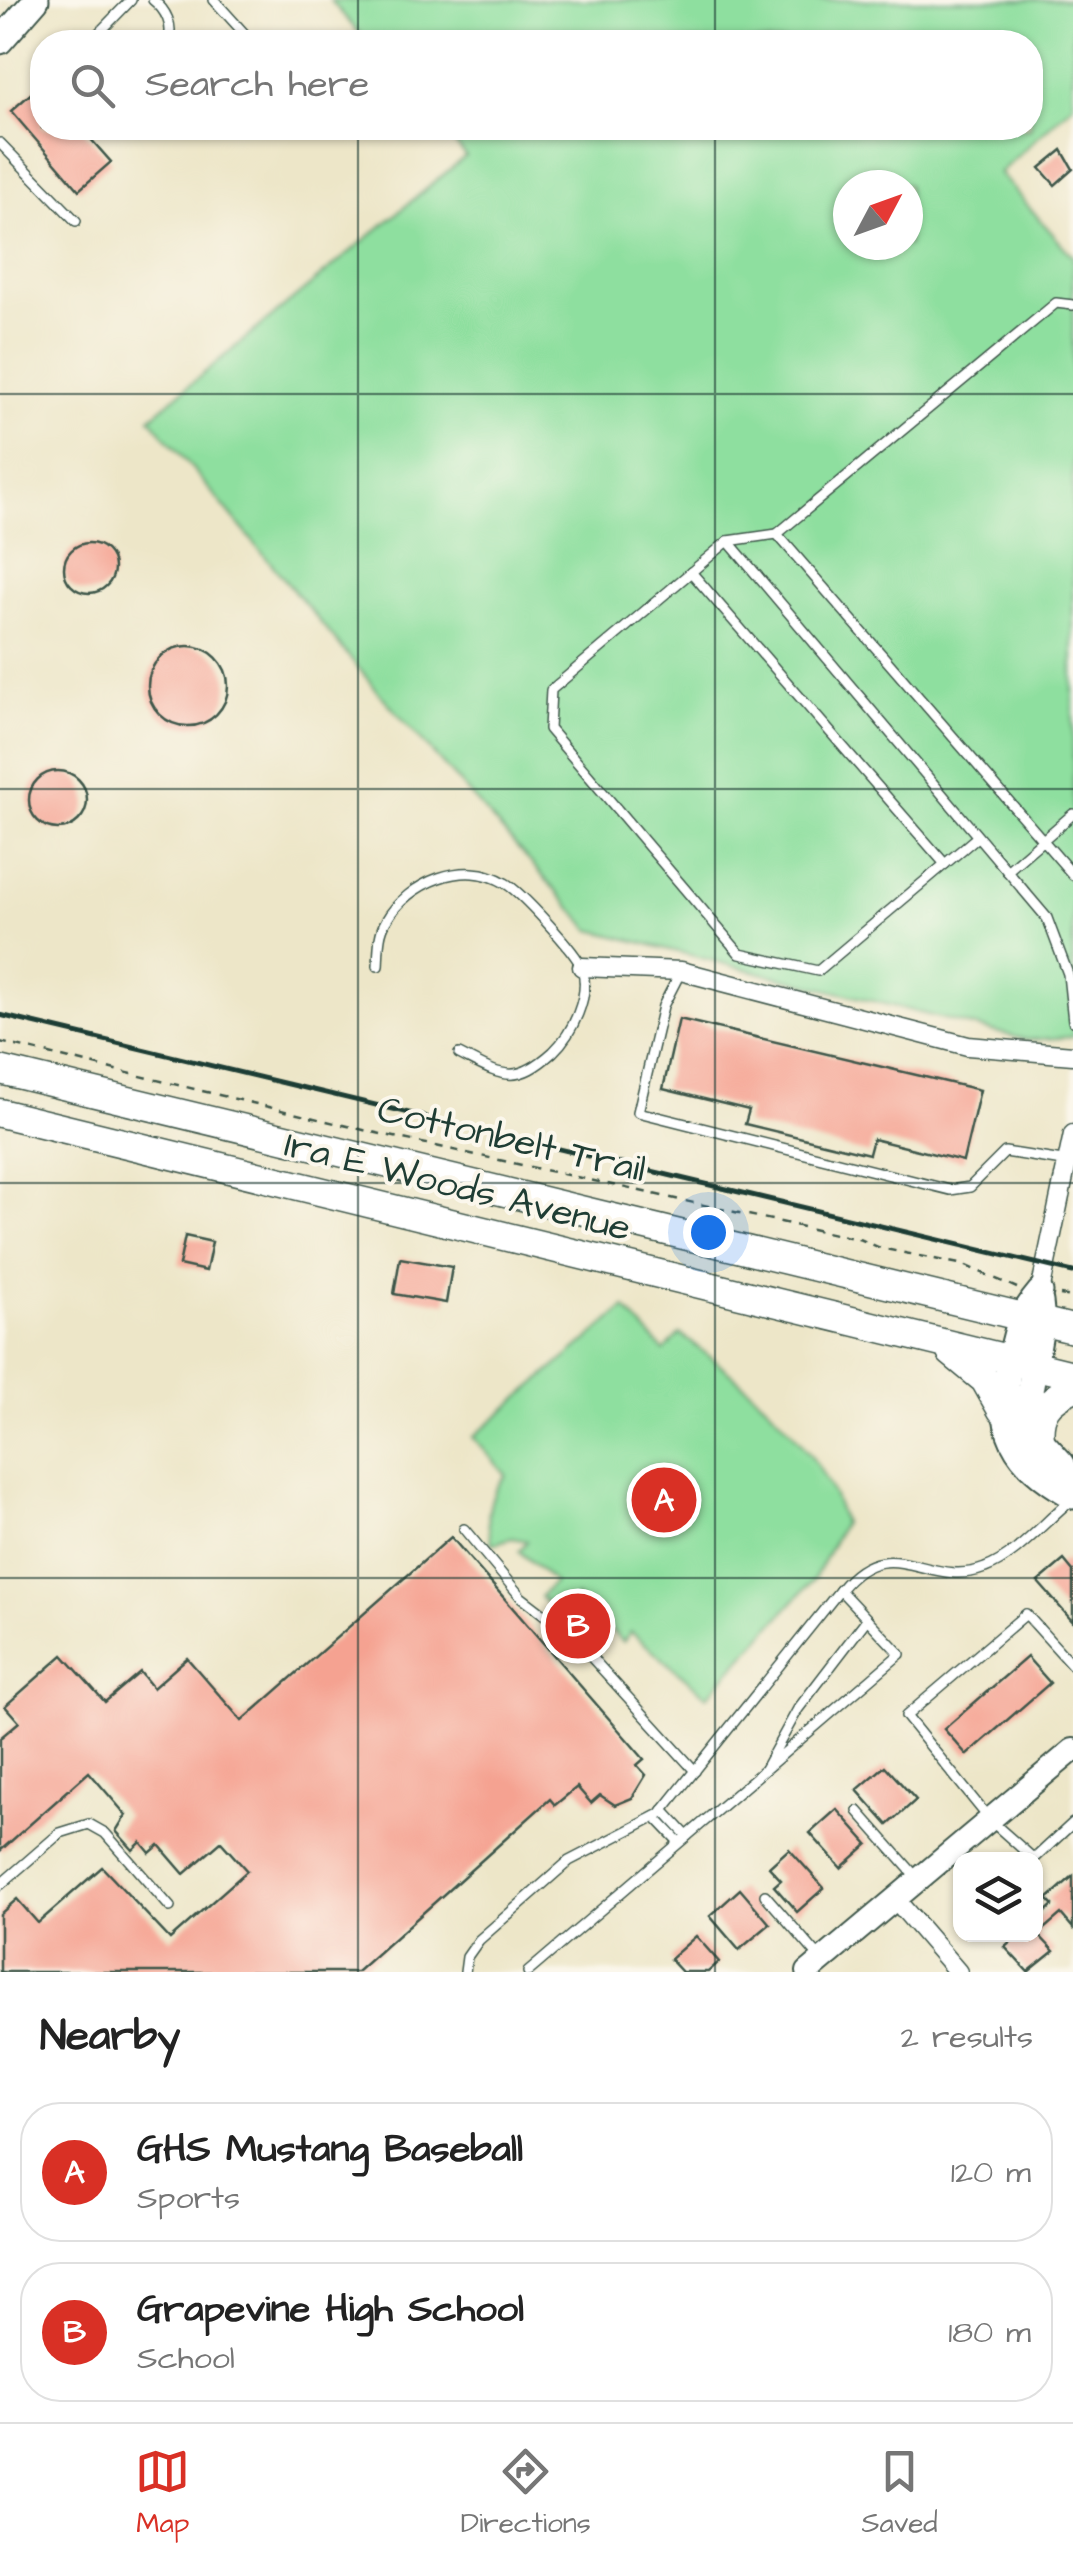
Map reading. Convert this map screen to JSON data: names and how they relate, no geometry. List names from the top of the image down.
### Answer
{
  "streets": {
    "main road": ["Ira E Woods Avenue"],
    "path": ["Cottonbelt Trail"]
  },
  "crossings": [
    ["Cottonbelt Trail", "Ira E Woods Avenue"]
  ],
  "north": "top right",
  "page": {
    "search": "Search here",
    "pins": ["A", "B"],
    "heading": ["Nearby", "2 results"],
    "list": [
      {
        "mark": "A",
        "name": "GHS Mustang Baseball",
        "note": "Sports",
        "value": "120 m"
      },
      {
        "mark": "B",
        "name": "Grapevine High School",
        "note": "School",
        "value": "180 m"
      }
    ],
    "nav": ["Map", "Directions", "Saved"]
  }
}
